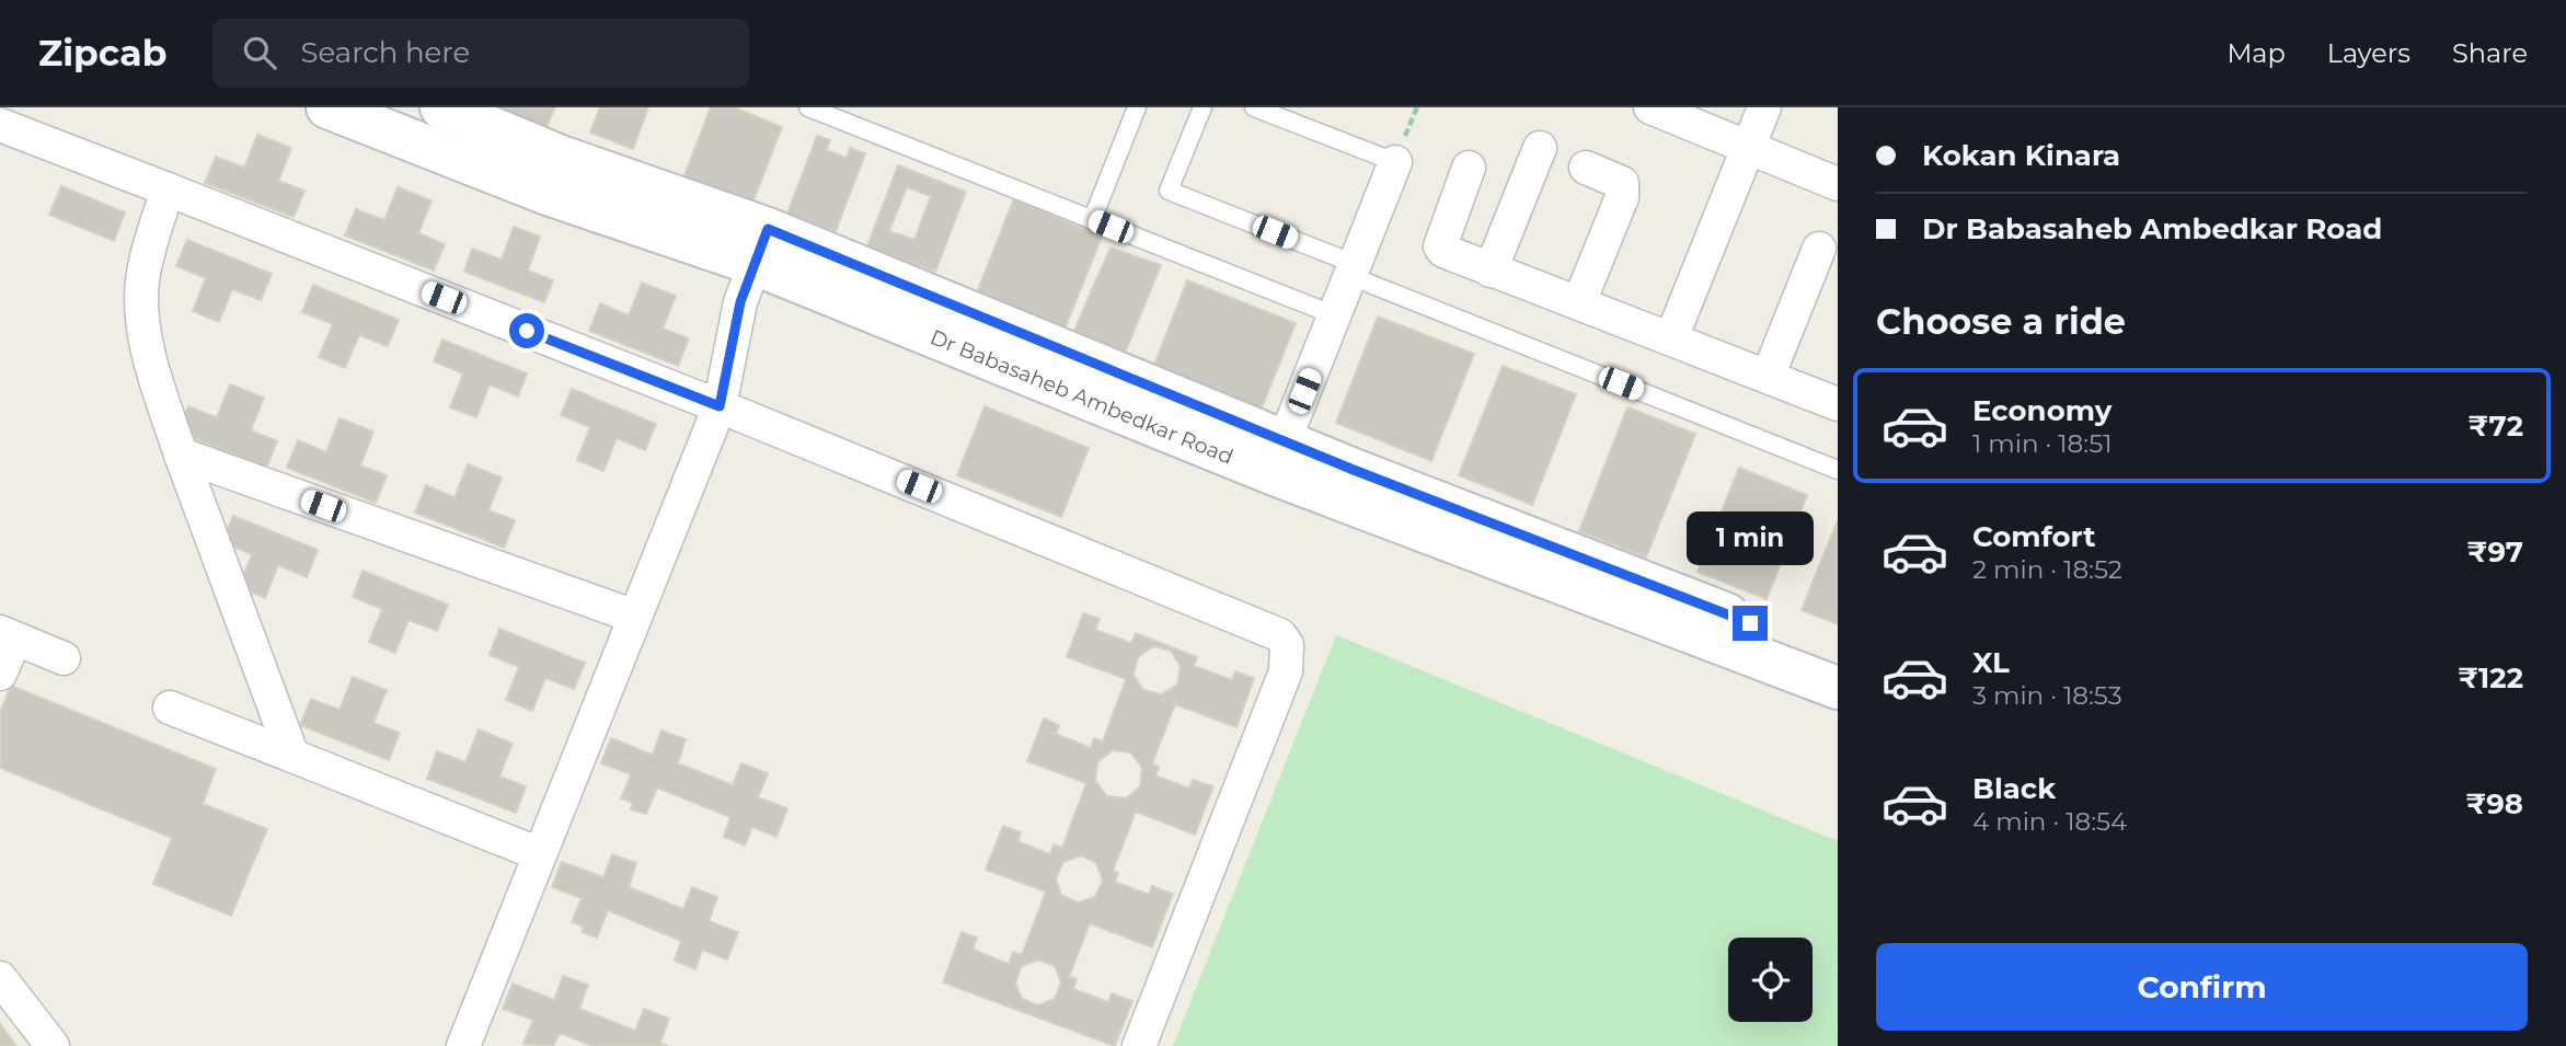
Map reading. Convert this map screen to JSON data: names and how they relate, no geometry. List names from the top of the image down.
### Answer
{
  "streets": {
    "main road": ["Dr Babasaheb Ambedkar Road"]
  },
  "page": {
    "header": "Zipcab",
    "search": "Search here",
    "nav": ["Map", "Layers", "Share"],
    "banner": ["Kokan Kinara", "Dr Babasaheb Ambedkar Road"],
    "heading": "Choose a ride",
    "list": [
      {
        "name": "Economy",
        "note": "1 min · 18:51",
        "value": "₹72"
      },
      {
        "name": "Comfort",
        "note": "2 min · 18:52",
        "value": "₹97"
      },
      {
        "name": "XL",
        "note": "3 min · 18:53",
        "value": "₹122"
      },
      {
        "name": "Black",
        "note": "4 min · 18:54",
        "value": "₹98"
      }
    ],
    "bubble": "1 min",
    "buttons": "Confirm"
  }
}
